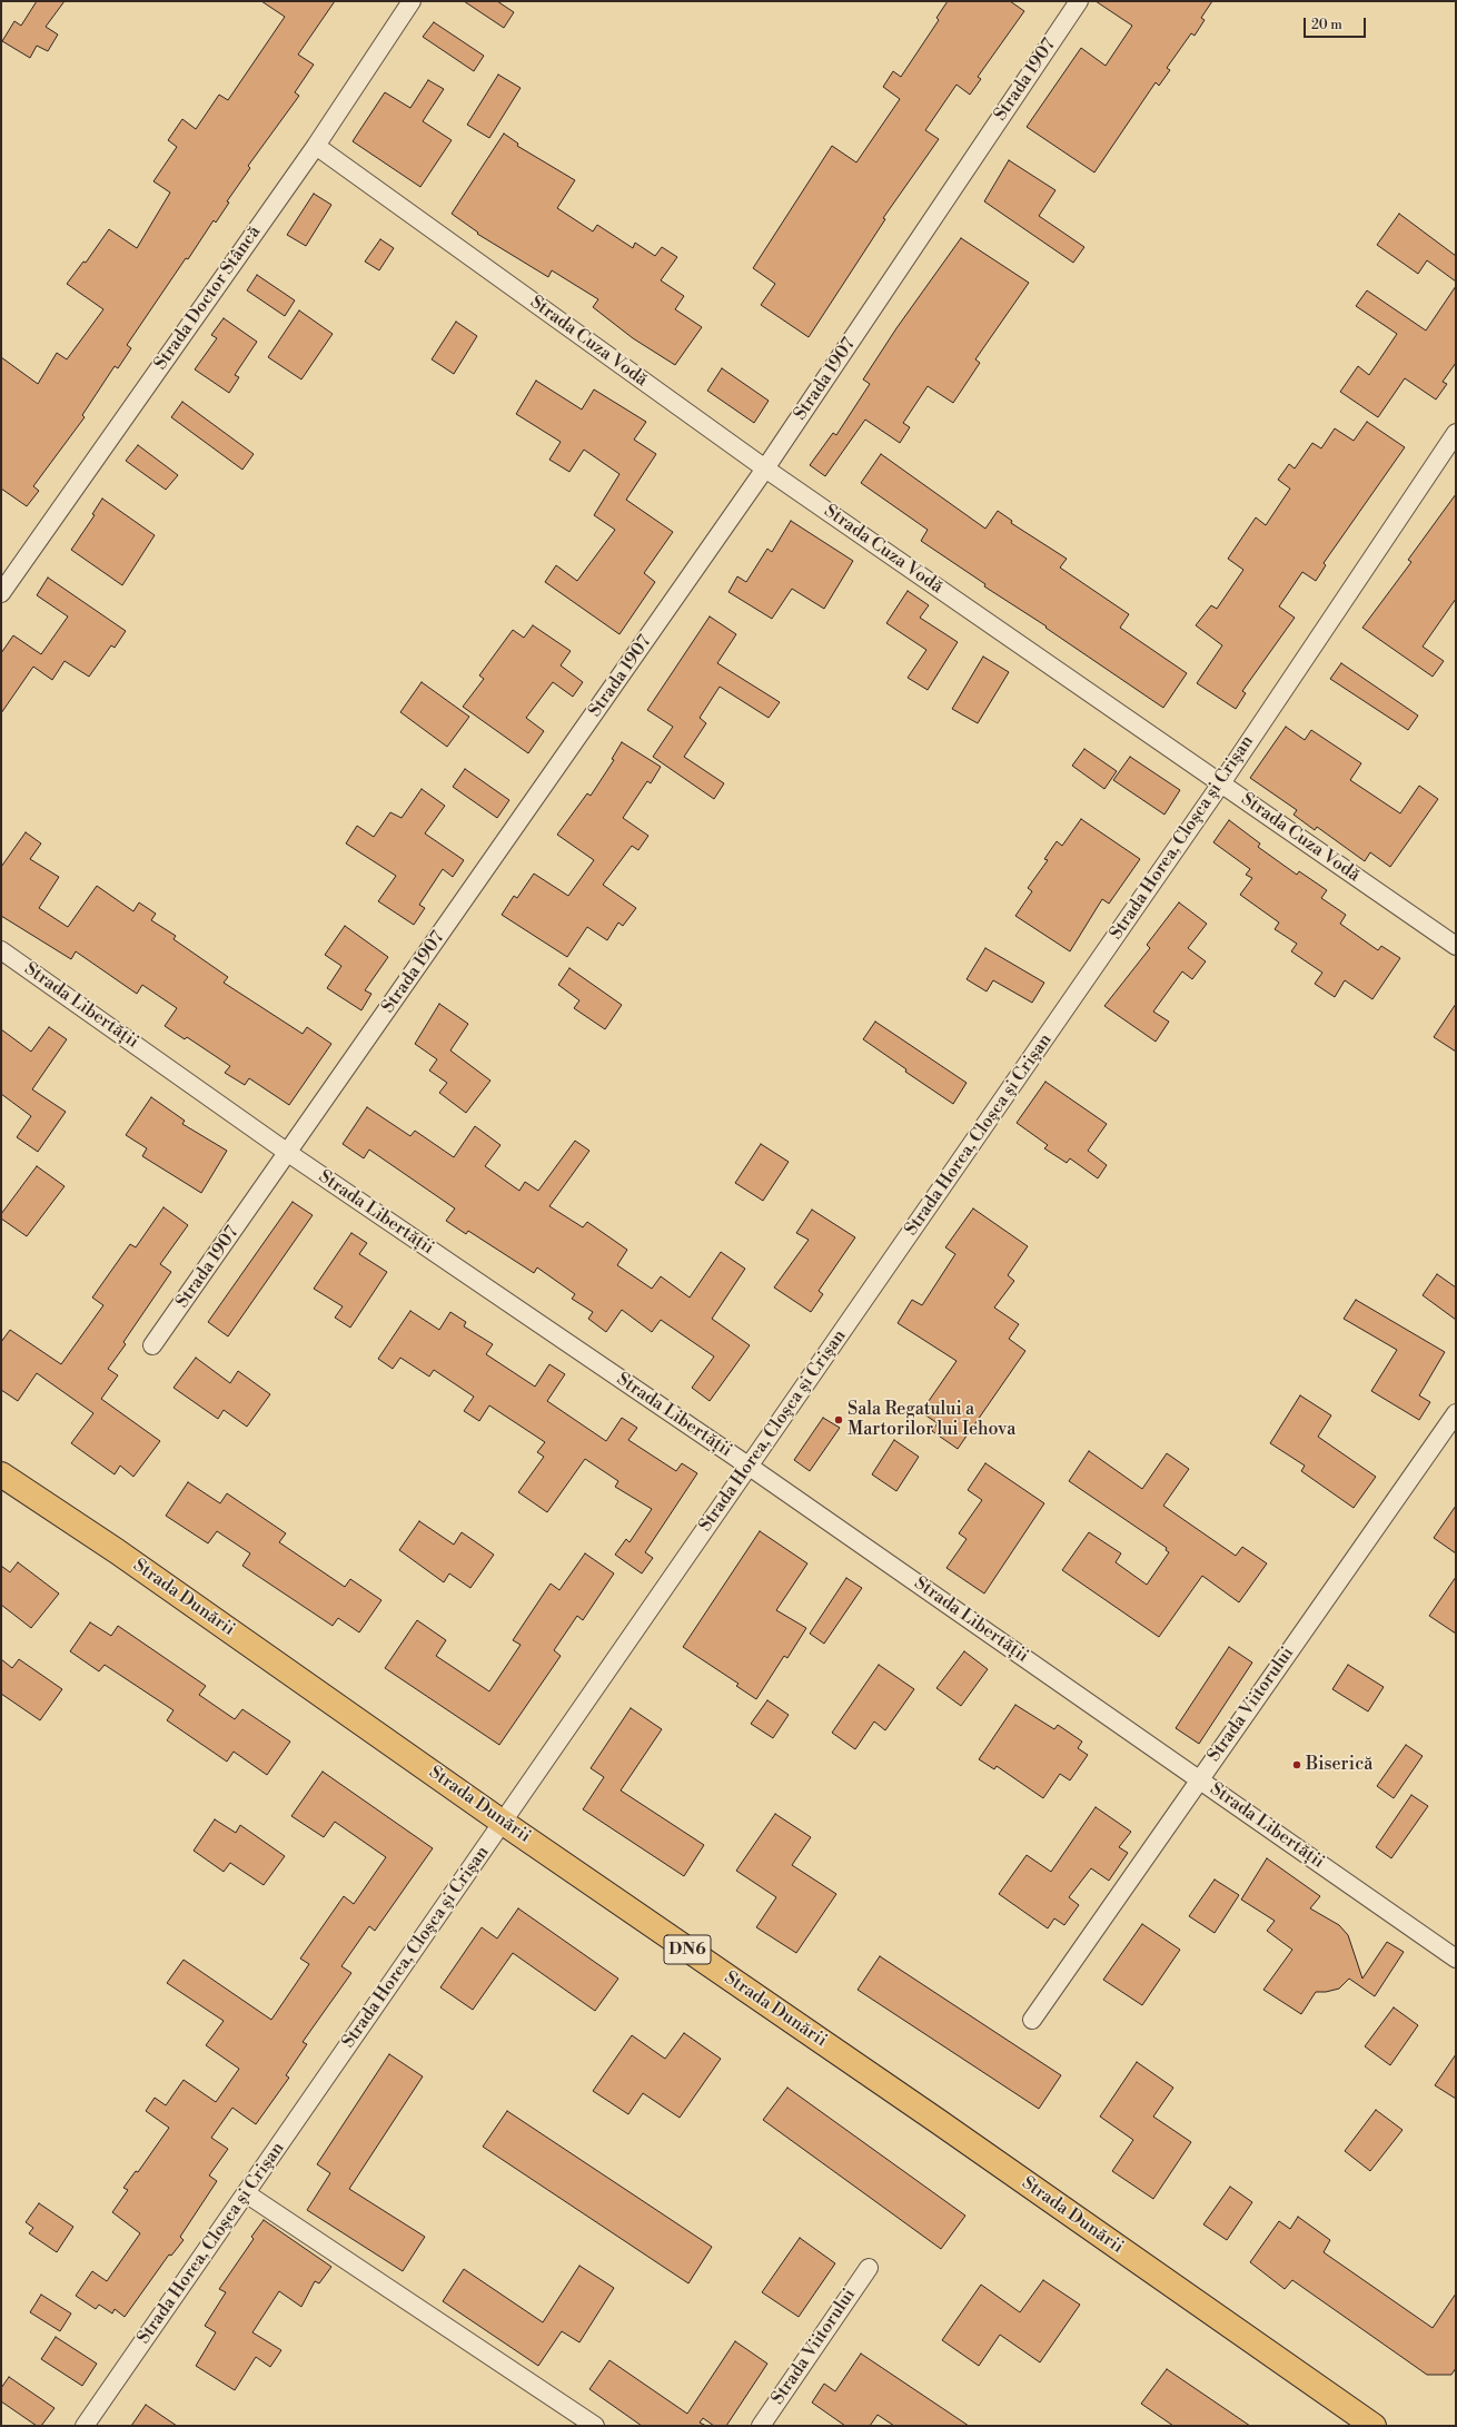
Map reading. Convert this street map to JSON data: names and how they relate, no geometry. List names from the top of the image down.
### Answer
{
  "streets": {
    "main road": ["Strada Dunării", "DN6"],
    "street": [
      "Strada 1907",
      "Strada Doctor Stâncă",
      "Strada Cuza Vodă",
      "Strada Horea, Cloşca şi Crişan",
      "Strada Libertății",
      "Strada Viitorului"
    ]
  },
  "crossings": [
    ["Strada 1907", "Strada Cuza Vodă"],
    ["Strada 1907", "Strada Libertății"],
    ["Strada Doctor Stâncă", "Strada Cuza Vodă"],
    ["Strada Cuza Vodă", "Strada Horea, Cloşca şi Crişan"],
    ["Strada Horea, Cloşca şi Crişan", "Strada Libertății"],
    ["Strada Horea, Cloşca şi Crişan", "Strada Dunării"],
    ["Strada Libertății", "Strada Viitorului"]
  ],
  "places": ["Sala Regatului a Martorilor lui Iehova", "Biserică"],
  "scale_bar": "20 m"
}
